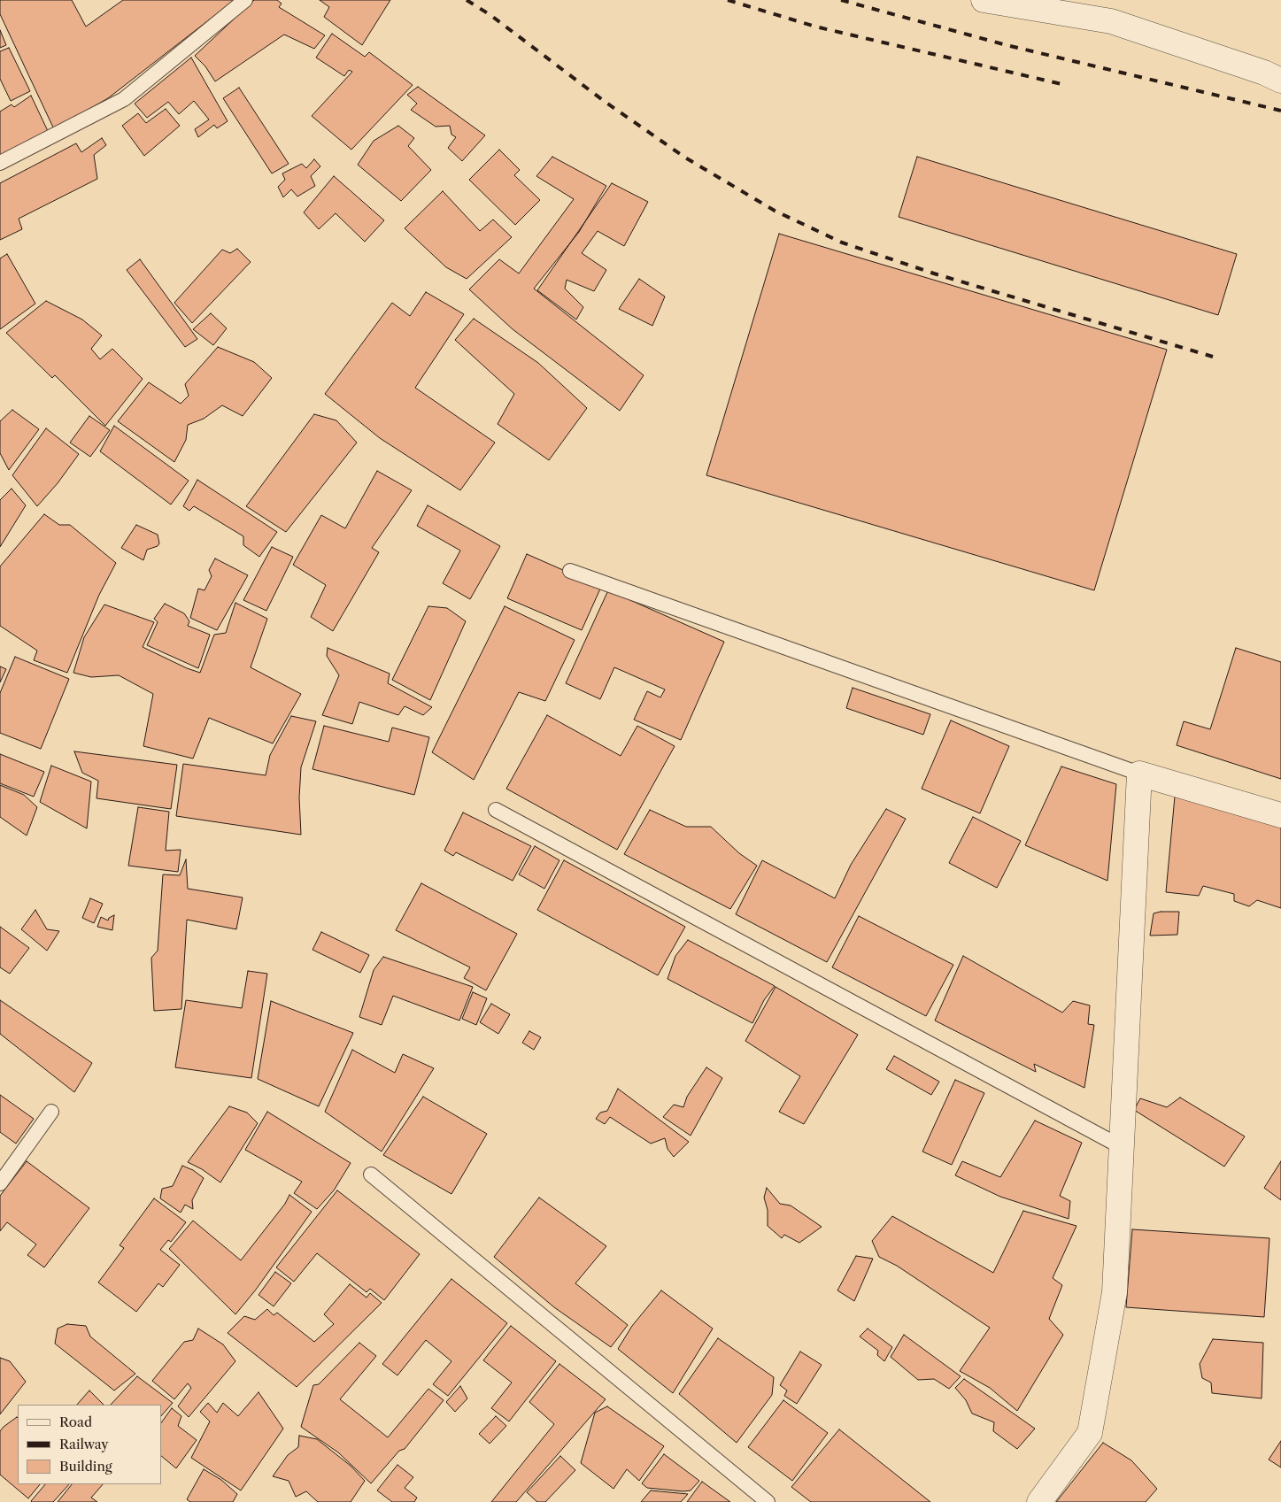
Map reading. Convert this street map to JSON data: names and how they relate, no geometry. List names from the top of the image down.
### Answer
{
  "legend": ["Road", "Railway", "Building"]
}
